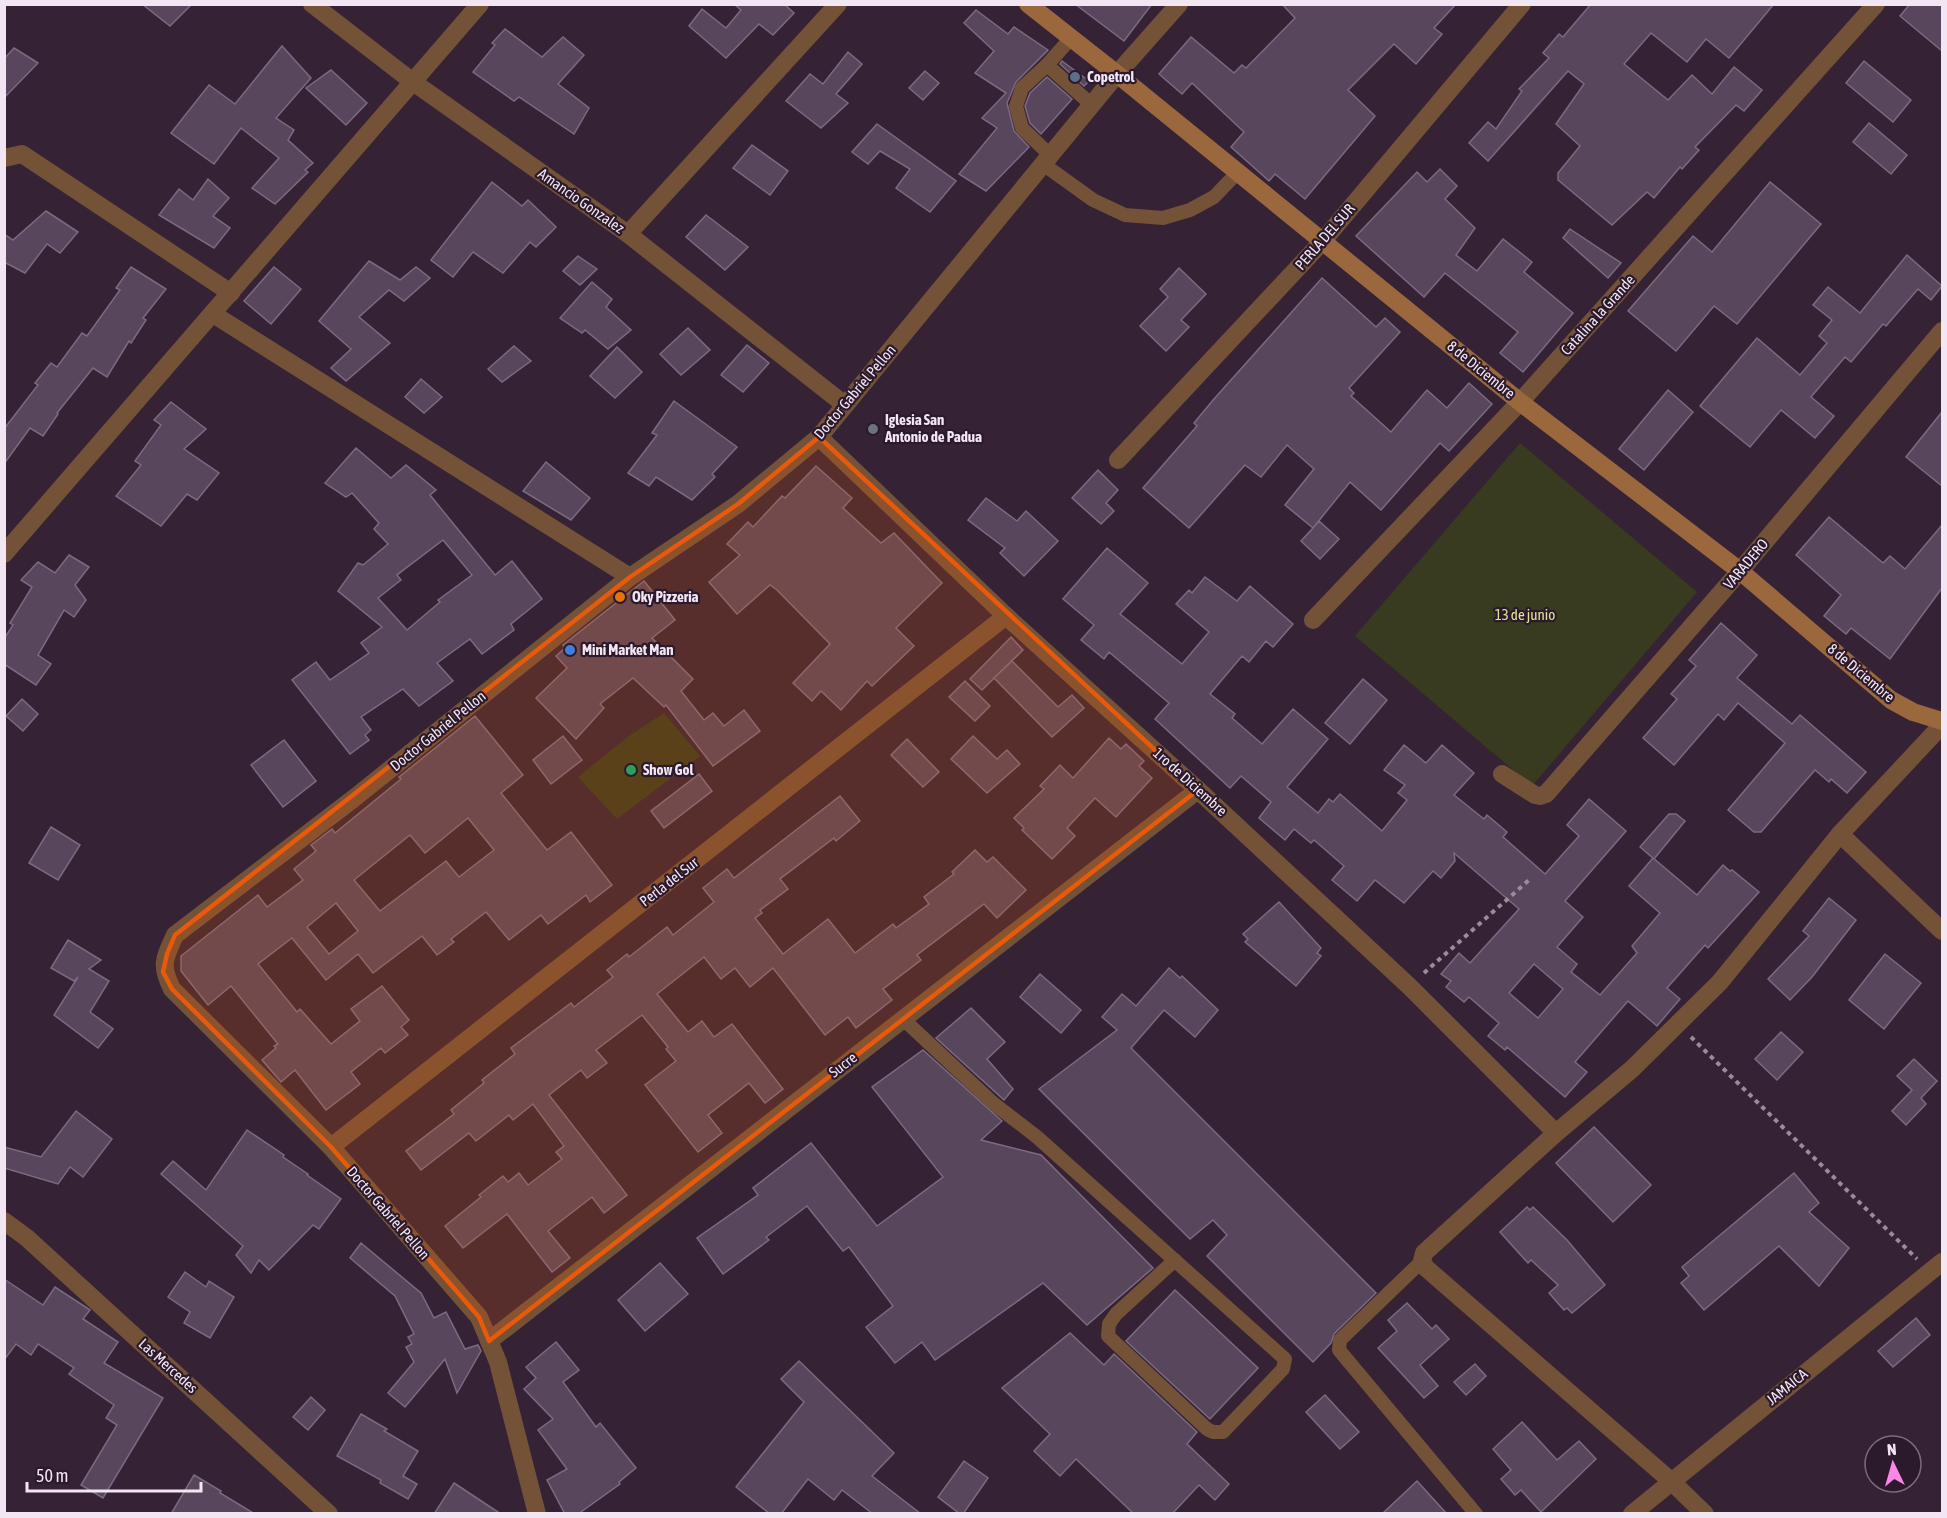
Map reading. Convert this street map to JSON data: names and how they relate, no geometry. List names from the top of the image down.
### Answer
{
  "streets": {
    "main road": ["8 de Diciembre"],
    "street": [
      "Amancio Gonzalez",
      "PERLA DEL SUR",
      "Catalina la Grande",
      "Doctor Gabriel Pellon",
      "VARADERO",
      "1ro de Diciembre",
      "Perla del Sur",
      "Sucre",
      "Las Mercedes",
      "JAMAICA"
    ]
  },
  "crossings": [
    ["Amancio Gonzalez", "Doctor Gabriel Pellon"],
    ["PERLA DEL SUR", "8 de Diciembre"],
    ["Catalina la Grande", "8 de Diciembre"],
    ["8 de Diciembre", "Doctor Gabriel Pellon"],
    ["8 de Diciembre", "VARADERO"],
    ["Doctor Gabriel Pellon", "1ro de Diciembre"],
    ["Doctor Gabriel Pellon", "Perla del Sur"],
    ["Doctor Gabriel Pellon", "Sucre"],
    ["1ro de Diciembre", "Perla del Sur"],
    ["1ro de Diciembre", "Sucre"]
  ],
  "parks": ["13 de junio"],
  "places": [
    "Copetrol",
    "Iglesia San Antonio de Padua",
    "Oky Pizzeria",
    "Mini Market Man",
    "Show Gol"
  ],
  "scale_bar": "50 m",
  "north": "top"
}
